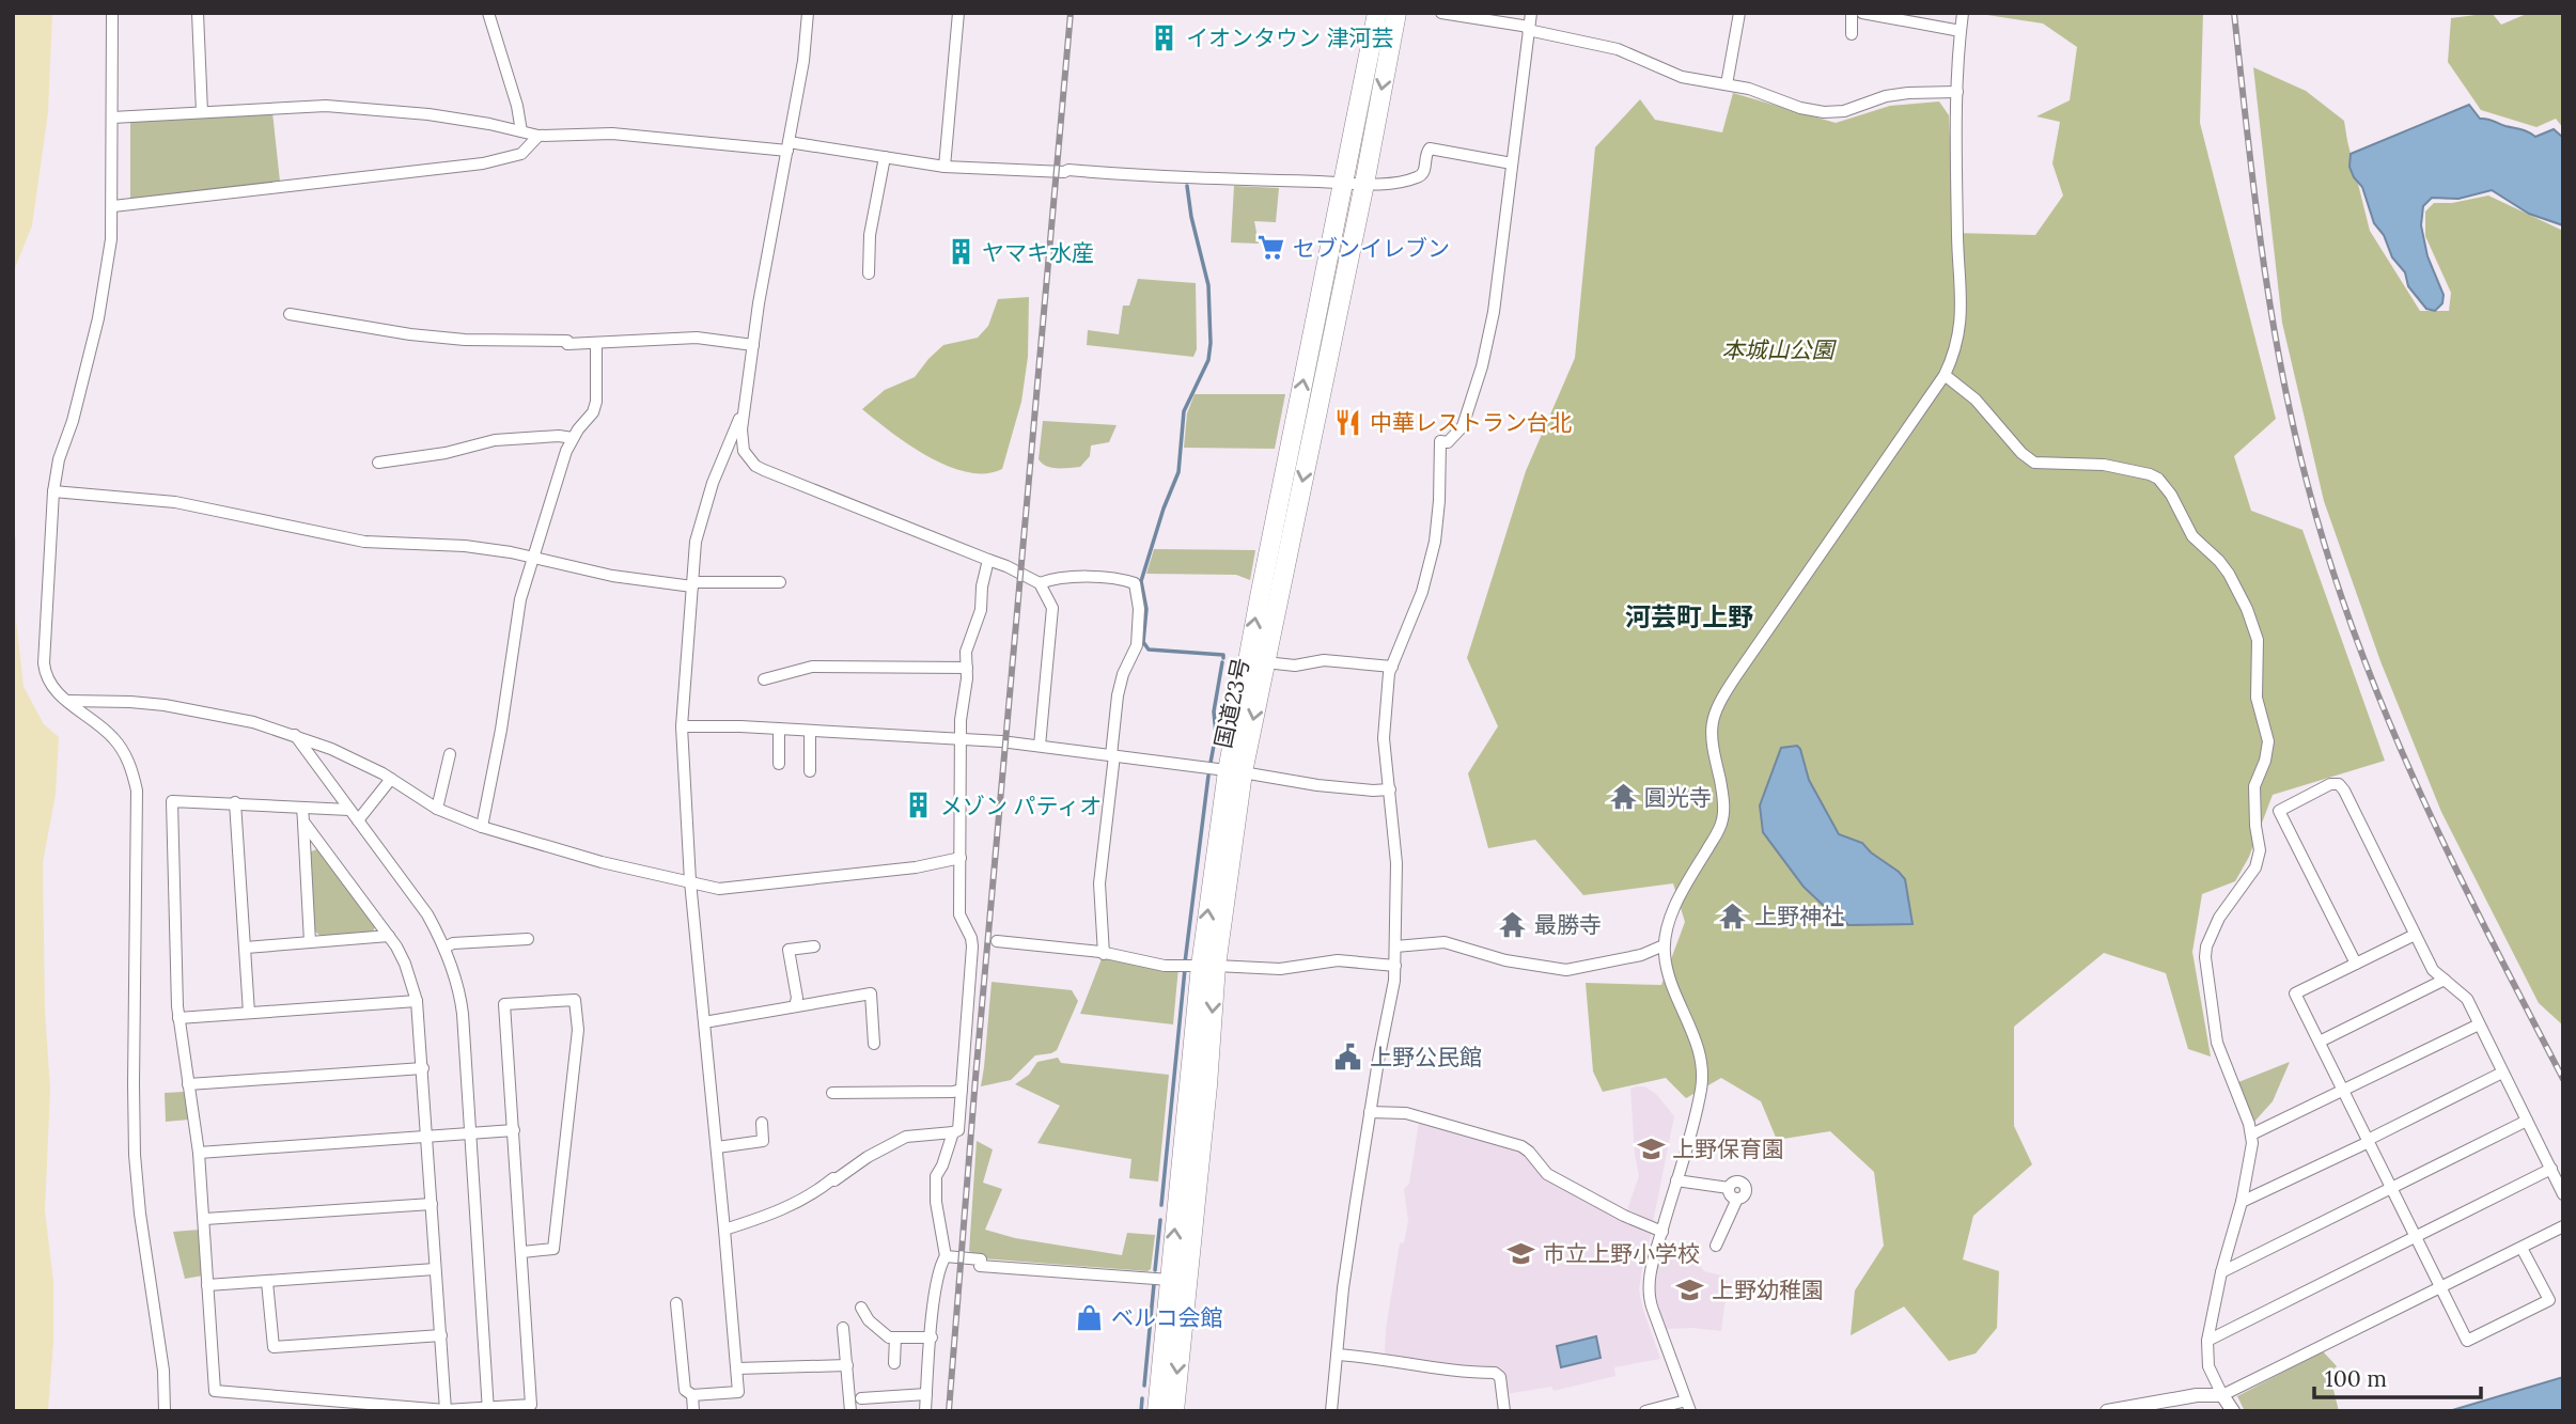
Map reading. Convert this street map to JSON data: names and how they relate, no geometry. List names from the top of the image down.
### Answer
{
  "streets": {
    "highway": ["国道23号"]
  },
  "districts": ["河芸町上野"],
  "parks": ["本城山公園"],
  "places": {
    "building": ["イオンタウン 津河芸", "ヤマキ水産", "メゾン パティオ"],
    "supermarket": ["セブンイレブン"],
    "restaurant": ["中華レストラン台北"],
    "temple": ["圓光寺", "上野神社", "最勝寺"],
    "public building": ["上野公民館"],
    "school or university": ["上野保育園", "市立上野小学校", "上野幼稚園"],
    "shop": ["ベルコ会館"]
  },
  "scale_bar": "100 m"
}
